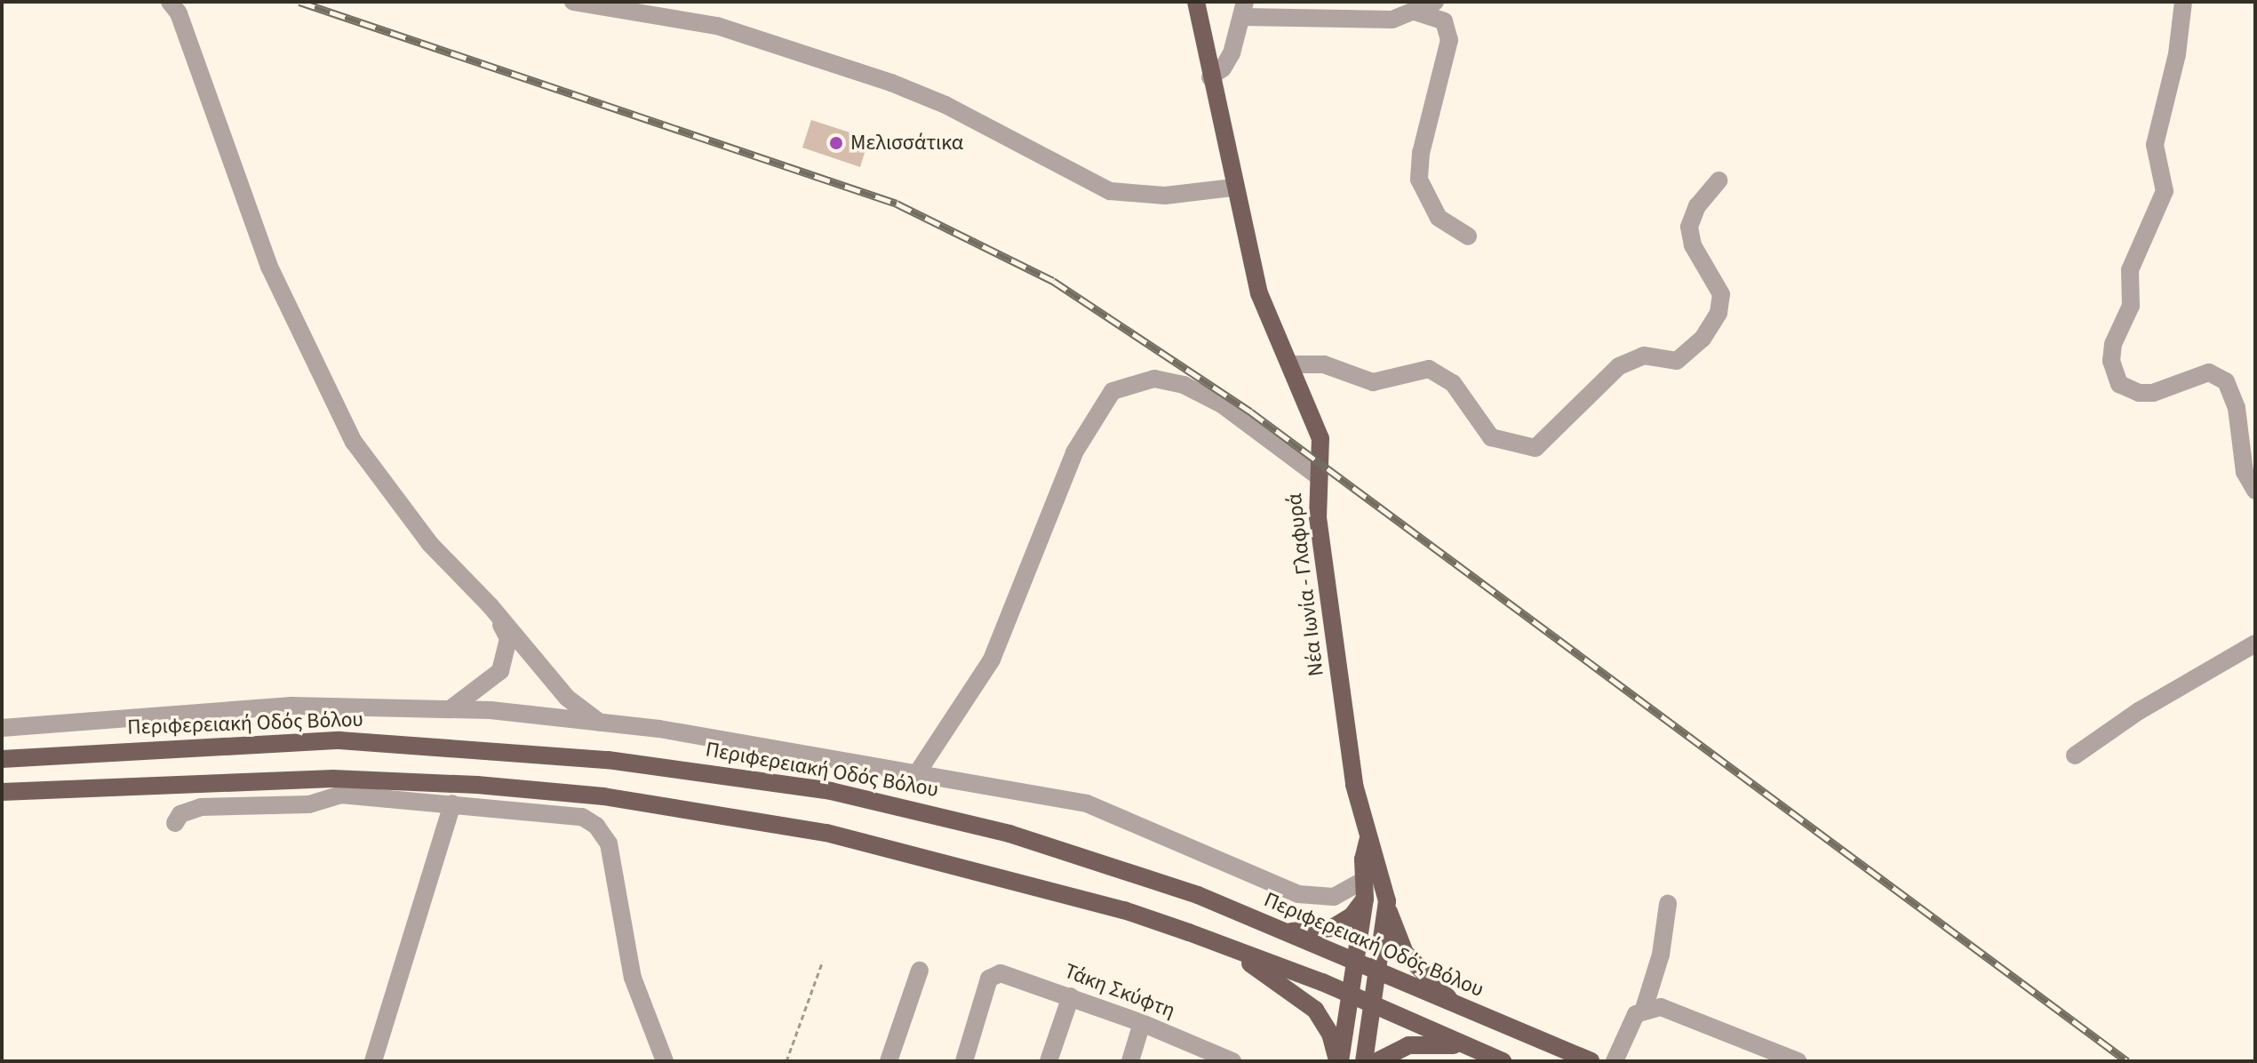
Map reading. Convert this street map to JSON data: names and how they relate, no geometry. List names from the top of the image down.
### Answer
{
  "streets": {
    "main road": ["Νέα Ιωνία - Γλαφυρά", "Περιφερειακή Οδός Βόλου"],
    "street": ["Τάκη Σκύφτη"]
  },
  "crossings": [
    ["Νέα Ιωνία - Γλαφυρά", "Περιφερειακή Οδός Βόλου"]
  ],
  "places": ["Μελισσάτικα"]
}
